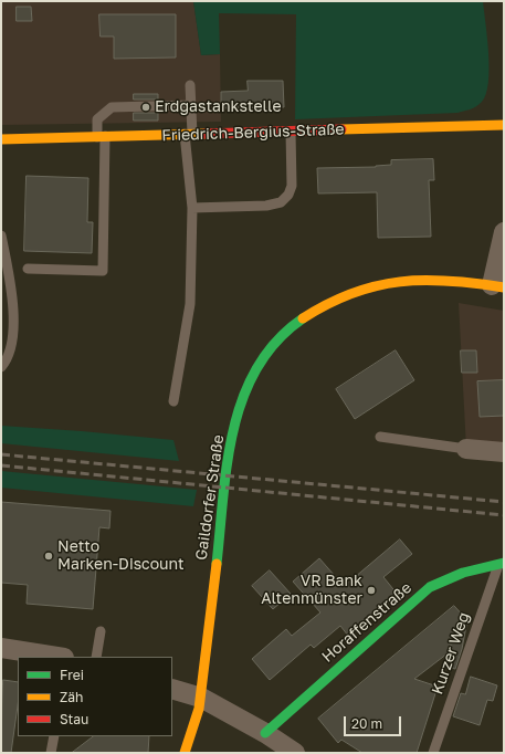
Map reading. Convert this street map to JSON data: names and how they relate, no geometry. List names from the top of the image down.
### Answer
{
  "streets": {
    "street": ["Friedrich-Bergius-Straße", "Gaildorfer Straße", "Horaffenstraße"],
    "lane": ["Kurzer Weg"]
  },
  "crossings": [
    ["Horaffenstraße", "Kurzer Weg"]
  ],
  "places": ["Erdgastankstelle", "Netto Marken-Discount", "VR Bank Altenmünster"],
  "legend": ["Frei", "Zäh", "Stau"],
  "scale_bar": "20 m"
}
